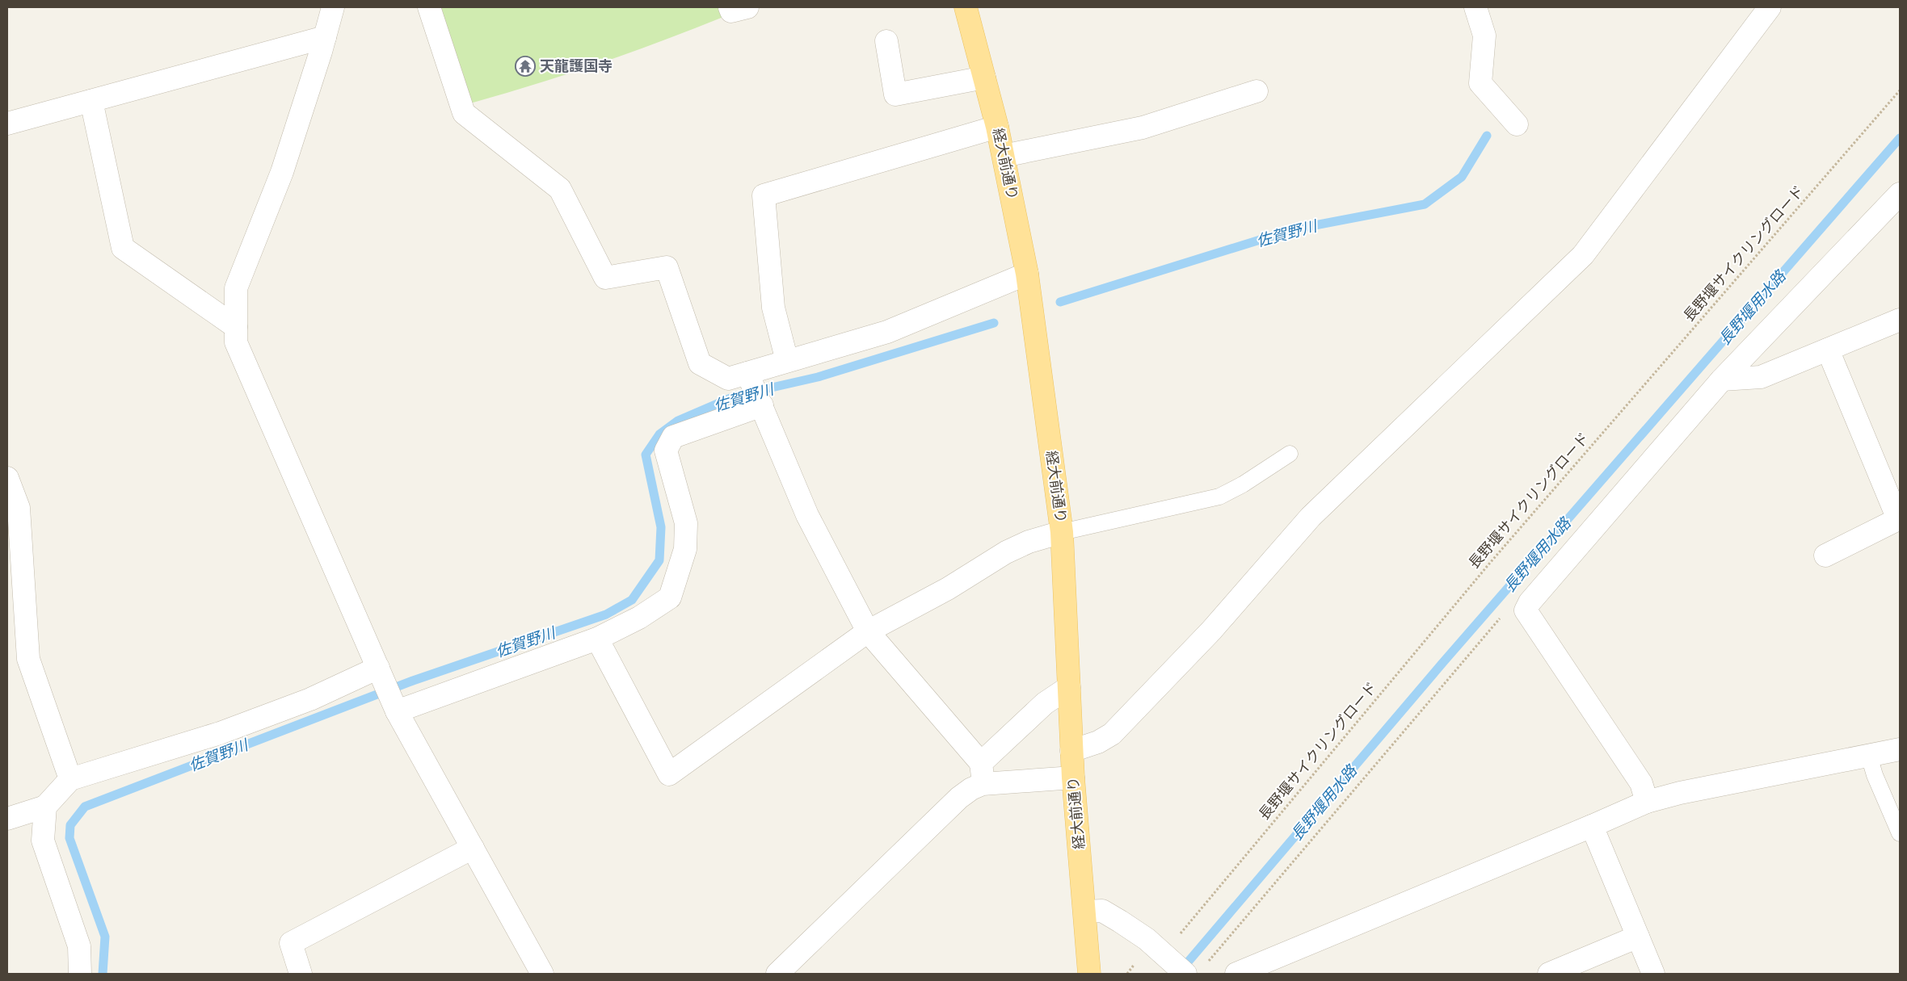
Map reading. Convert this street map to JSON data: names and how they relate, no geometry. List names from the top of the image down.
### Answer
{
  "streets": {
    "main road": ["経大前通り"],
    "path": ["長野堰サイクリングロード"]
  },
  "water": ["佐賀野川", "長野堰用水路"],
  "places": {
    "temple": ["天龍護国寺"]
  }
}
